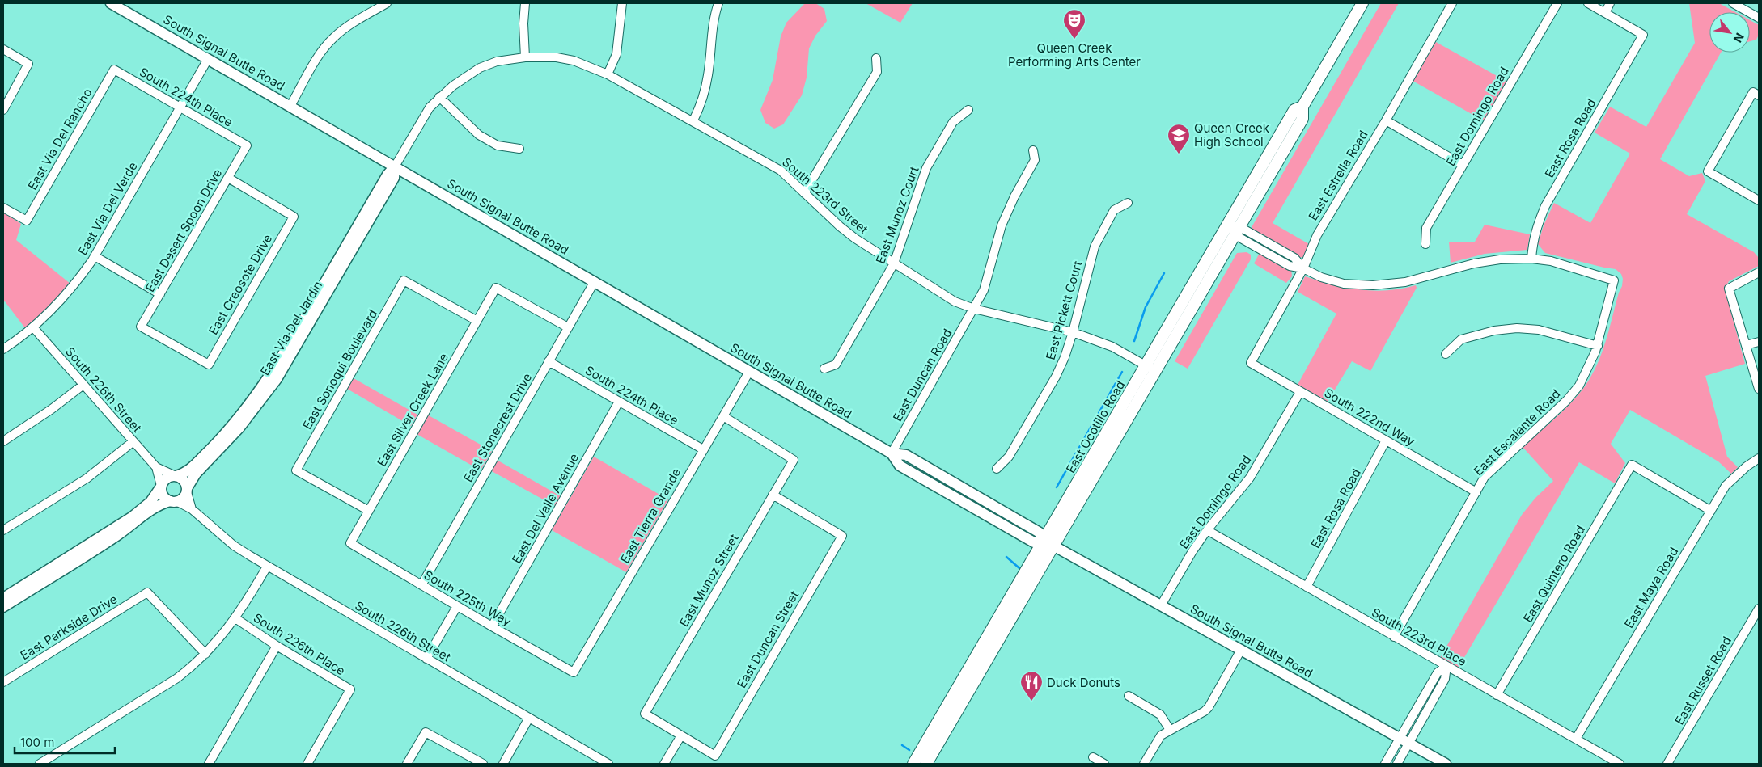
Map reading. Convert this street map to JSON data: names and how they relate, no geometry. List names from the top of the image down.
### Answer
{
  "streets": {
    "main road": ["East Ocotillo Road"],
    "street": [
      "South Signal Butte Road",
      "South 224th Place",
      "East Domingo Road",
      "East Rosa Road",
      "East Via Del Rancho",
      "East Estrella Road",
      "South 223rd Street",
      "East Via Del Verde",
      "East Munoz Court",
      "East Desert Spoon Drive",
      "East Creosote Drive",
      "East Pickett Court",
      "East Via Del Jardin",
      "East Sonoqui Boulevard",
      "East Duncan Road",
      "South 226th Street",
      "East Silver Creek Lane",
      "South 222nd Way",
      "East Stonecrest Drive",
      "East Escalante Road",
      "East Del Valle Avenue",
      "East Tierra Grande",
      "East Quintero Road",
      "East Munoz Street",
      "East Maya Road",
      "South 225th Way",
      "East Parkside Drive",
      "South 223rd Place",
      "East Duncan Street",
      "South 226th Place",
      "East Russet Road"
    ]
  },
  "crossings": [
    ["South Signal Butte Road", "East Domingo Road"],
    ["South Signal Butte Road", "East Via Del Verde"],
    ["South Signal Butte Road", "East Via Del Jardin"],
    ["South Signal Butte Road", "East Duncan Road"],
    ["South Signal Butte Road", "East Ocotillo Road"],
    ["South Signal Butte Road", "East Stonecrest Drive"],
    ["South Signal Butte Road", "East Tierra Grande"],
    ["South 224th Place", "East Via Del Rancho"],
    ["South 224th Place", "East Via Del Verde"],
    ["South 224th Place", "East Desert Spoon Drive"],
    ["South 224th Place", "East Stonecrest Drive"],
    ["South 224th Place", "East Del Valle Avenue"],
    ["South 224th Place", "East Tierra Grande"],
    ["East Domingo Road", "South 222nd Way"],
    ["East Domingo Road", "South 223rd Place"],
    ["East Rosa Road", "South 222nd Way"],
    ["East Rosa Road", "East Escalante Road"],
    ["East Rosa Road", "South 223rd Place"],
    ["East Estrella Road", "South 222nd Way"],
    ["South 223rd Street", "East Munoz Court"],
    ["South 223rd Street", "East Pickett Court"],
    ["South 223rd Street", "East Via Del Jardin"],
    ["South 223rd Street", "East Duncan Road"],
    ["South 223rd Street", "East Ocotillo Road"],
    ["East Via Del Verde", "South 226th Street"],
    ["East Desert Spoon Drive", "East Creosote Drive"],
    ["East Via Del Jardin", "South 226th Street"],
    ["East Sonoqui Boulevard", "East Silver Creek Lane"],
    ["East Silver Creek Lane", "East Stonecrest Drive"],
    ["East Silver Creek Lane", "South 225th Way"],
    ["South 222nd Way", "East Escalante Road"],
    ["East Stonecrest Drive", "South 225th Way"],
    ["East Escalante Road", "South 223rd Place"],
    ["East Del Valle Avenue", "South 225th Way"],
    ["East Tierra Grande", "East Munoz Street"],
    ["East Tierra Grande", "South 225th Way"],
    ["East Quintero Road", "East Maya Road"],
    ["East Quintero Road", "South 223rd Place"],
    ["East Munoz Street", "East Duncan Street"],
    ["East Maya Road", "South 223rd Place"]
  ],
  "places": {
    "theatre": ["Queen Creek Performing Arts Center"],
    "school or university": ["Queen Creek High School"],
    "restaurant": ["Duck Donuts"]
  },
  "scale_bar": "100 m",
  "north": "bottom right"
}
